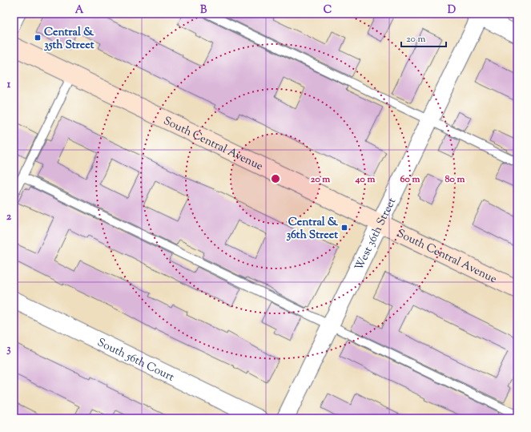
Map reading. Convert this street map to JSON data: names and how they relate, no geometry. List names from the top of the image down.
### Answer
{
  "streets": {
    "main road": ["South Central Avenue"],
    "street": ["West 36th Street", "South 56th Court"]
  },
  "crossings": [
    ["South Central Avenue", "West 36th Street"]
  ],
  "places": {
    "transit": ["Central & 35th Street", "Central & 36th Street"]
  },
  "scale_bar": "20 m",
  "grid": {
    "columns": [
      "A",
      "B",
      "C",
      "D"
    ],
    "rows": ["1", "2", "3"]
  },
  "rings": [
    "20 m",
    "40 m",
    "60 m",
    "80 m"
  ]
}
